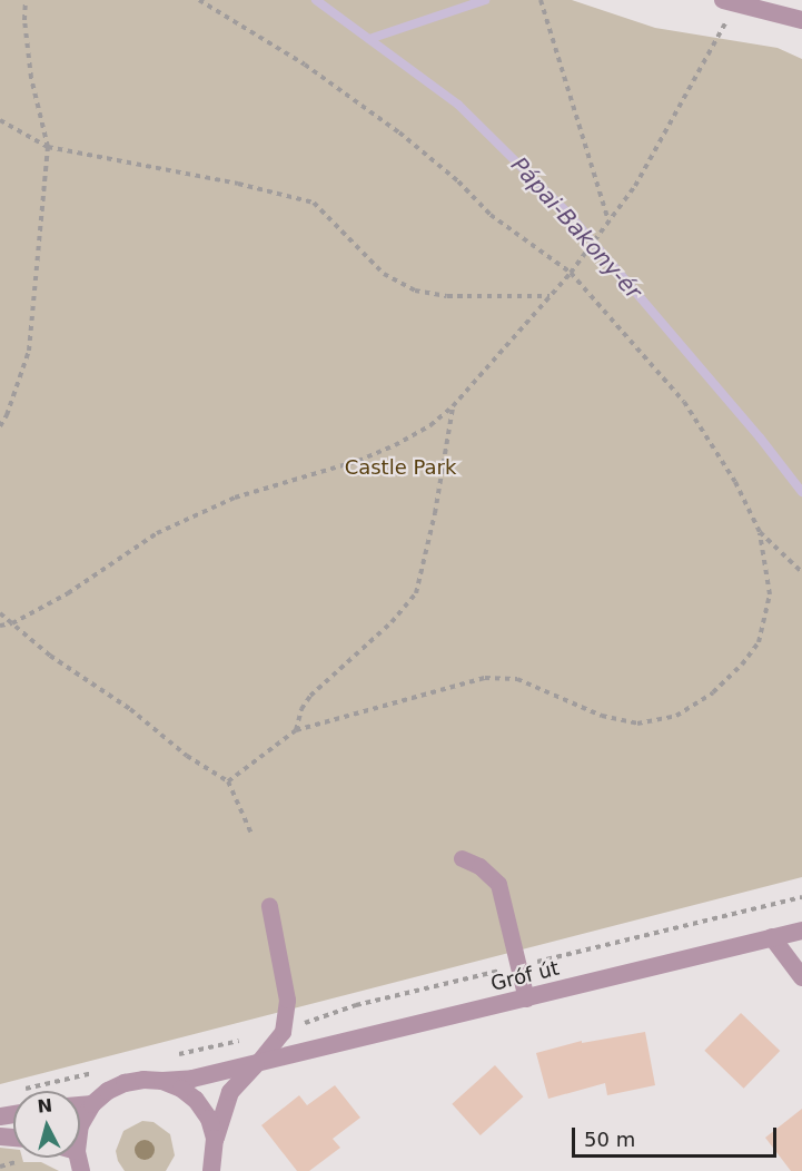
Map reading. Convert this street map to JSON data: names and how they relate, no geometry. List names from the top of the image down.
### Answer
{
  "streets": {
    "street": ["Gróf út"]
  },
  "water": ["Pápai-Bakony-ér"],
  "parks": ["Castle Park"],
  "scale_bar": "50 m",
  "north": "top"
}
